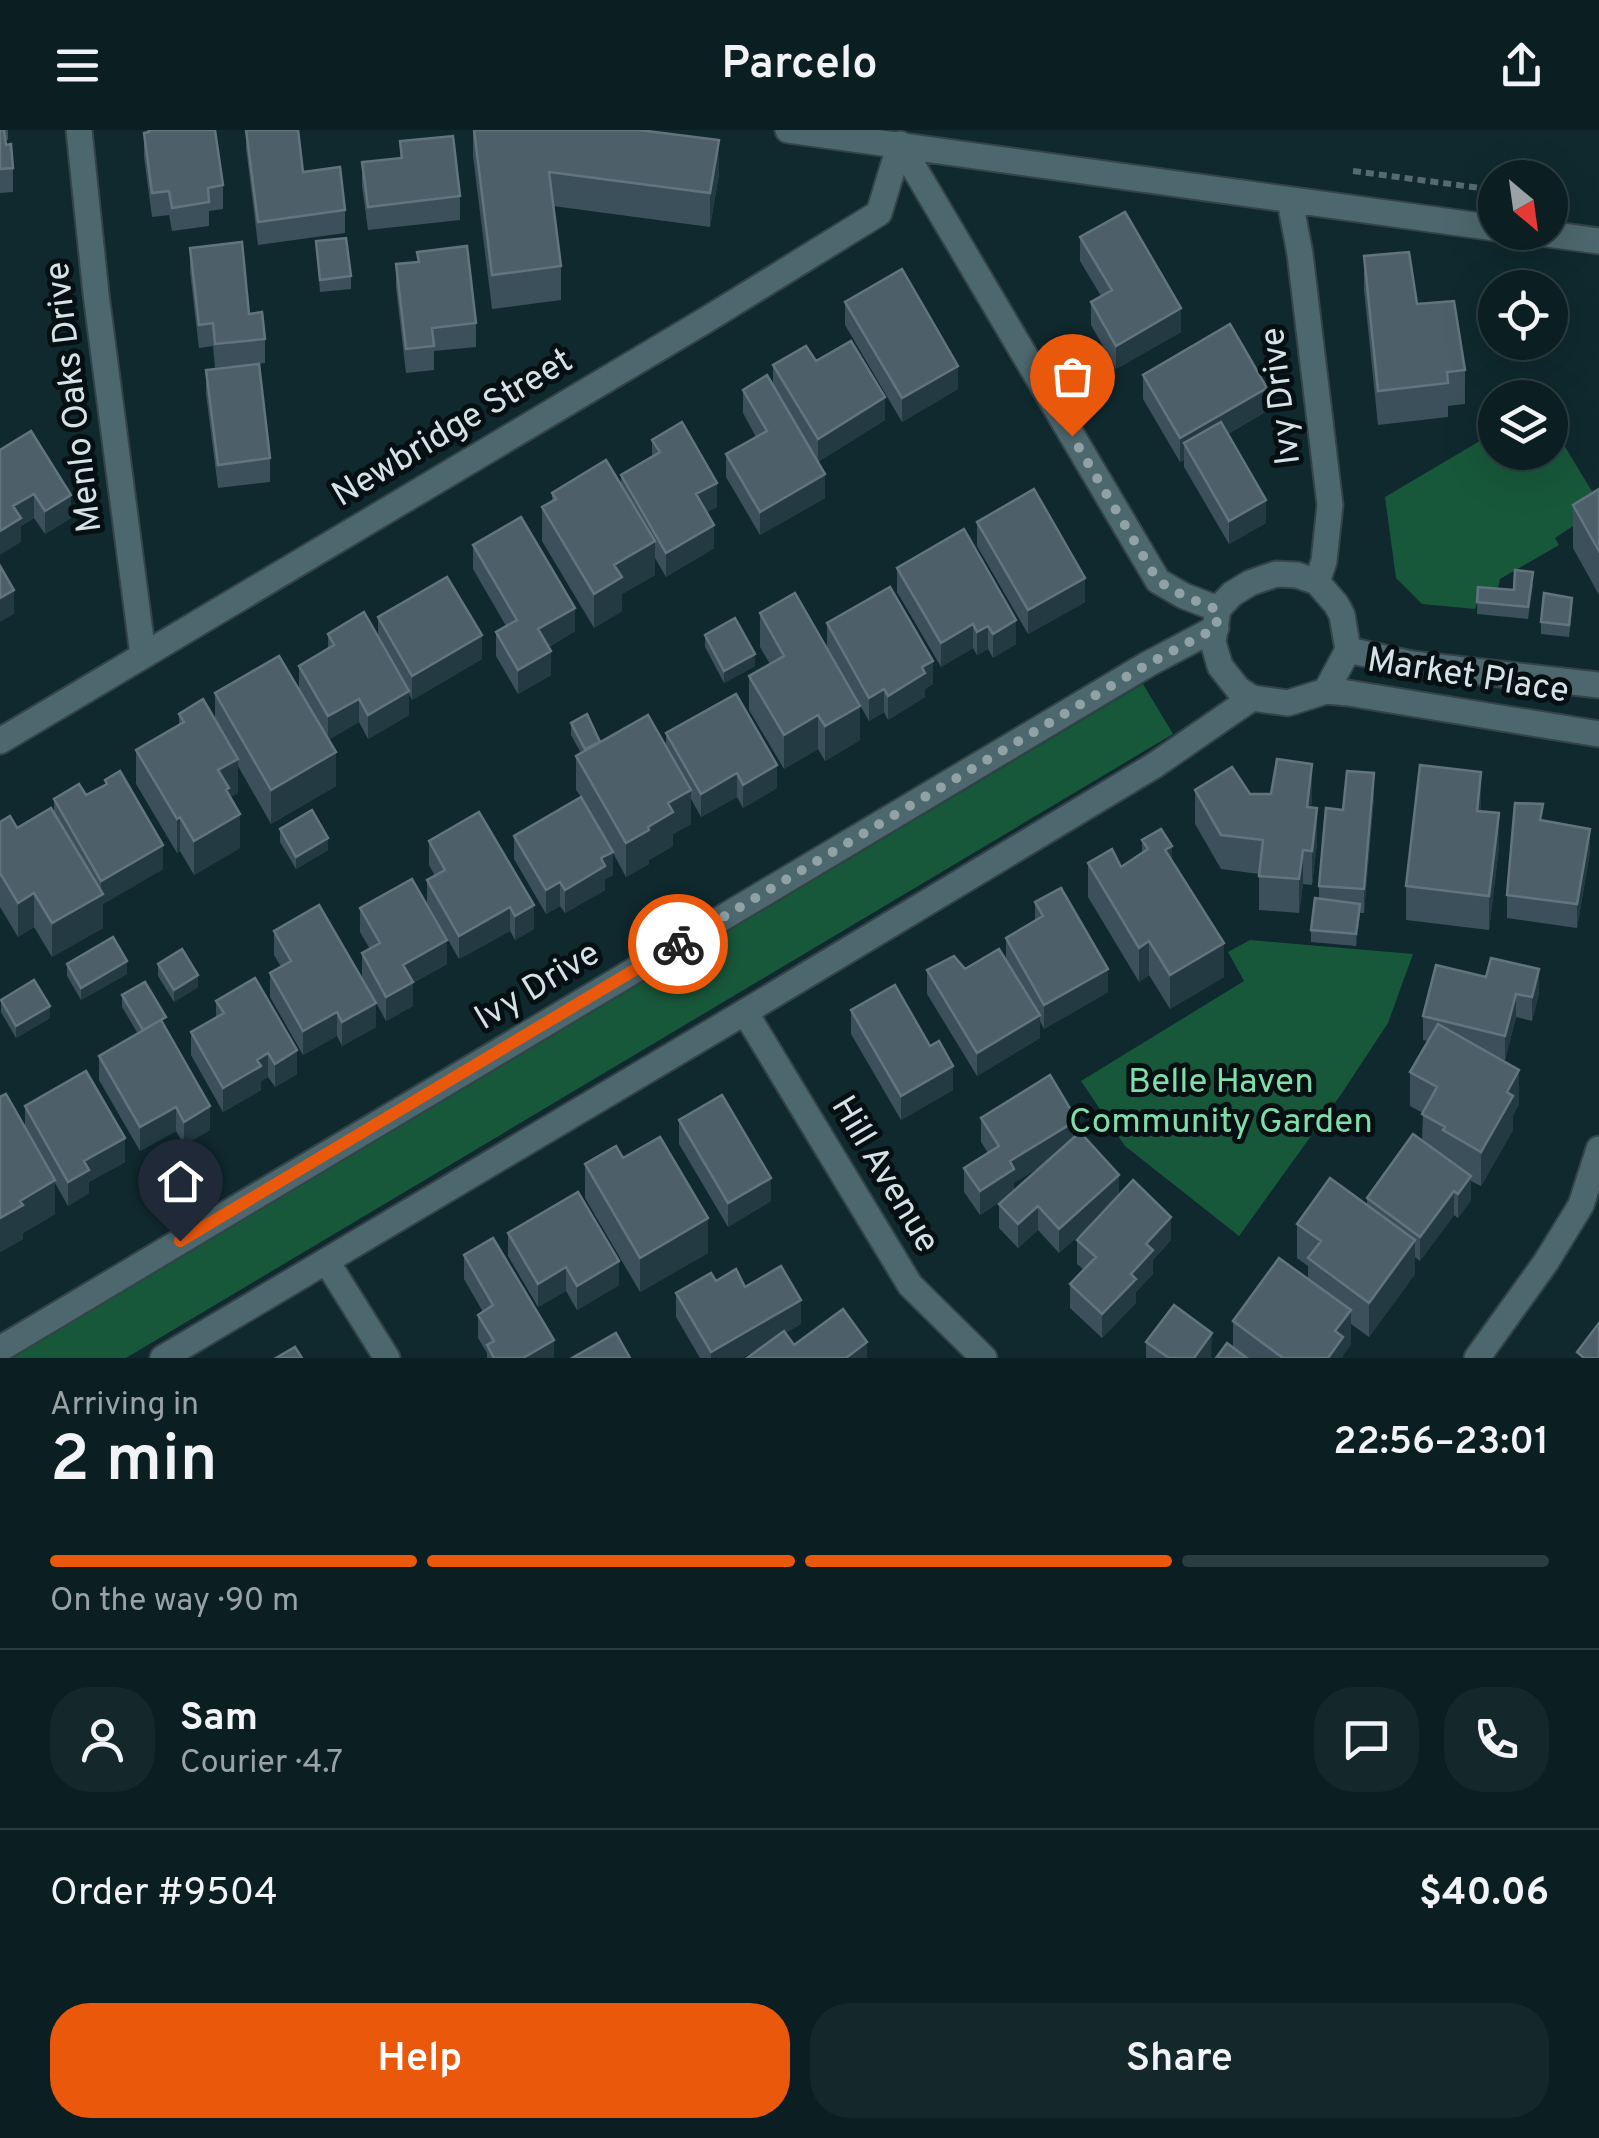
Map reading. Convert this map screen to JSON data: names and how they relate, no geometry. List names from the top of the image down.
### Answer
{
  "streets": {
    "street": [
      "Ivy Drive",
      "Menlo Oaks Drive",
      "Newbridge Street",
      "Market Place",
      "Hill Avenue"
    ]
  },
  "crossings": [
    ["Ivy Drive", "Market Place"],
    ["Menlo Oaks Drive", "Newbridge Street"]
  ],
  "parks": ["Belle Haven Community Garden"],
  "north": "bottom right",
  "page": {
    "header": "Parcelo",
    "heading": ["2 min", "Arriving in", "22:56–23:01"],
    "panel": [
      "Sam",
      "Courier · 4.7",
      "Order #9504",
      "$40.06"
    ],
    "bar": "On the way · 90 m",
    "buttons": ["Help", "Share"]
  }
}
